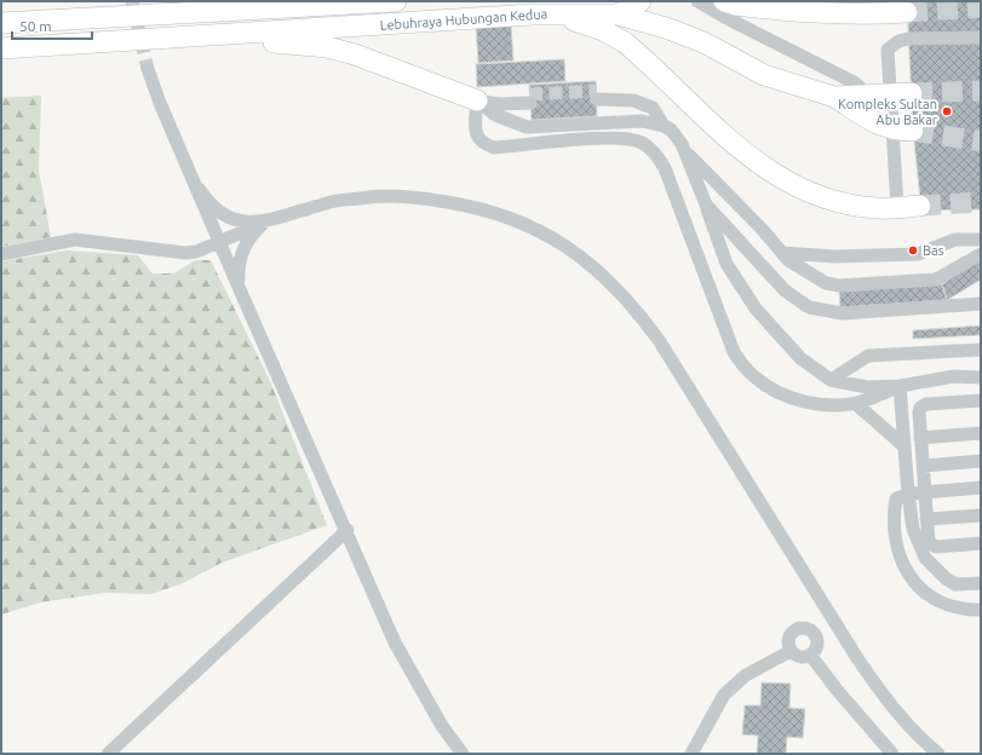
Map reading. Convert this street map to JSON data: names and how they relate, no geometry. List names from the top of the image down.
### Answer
{
  "streets": {
    "highway": ["Lebuhraya Hubungan Kedua"]
  },
  "places": ["Kompleks Sultan Abu Bakar", "Bas"],
  "scale_bar": "50 m"
}
